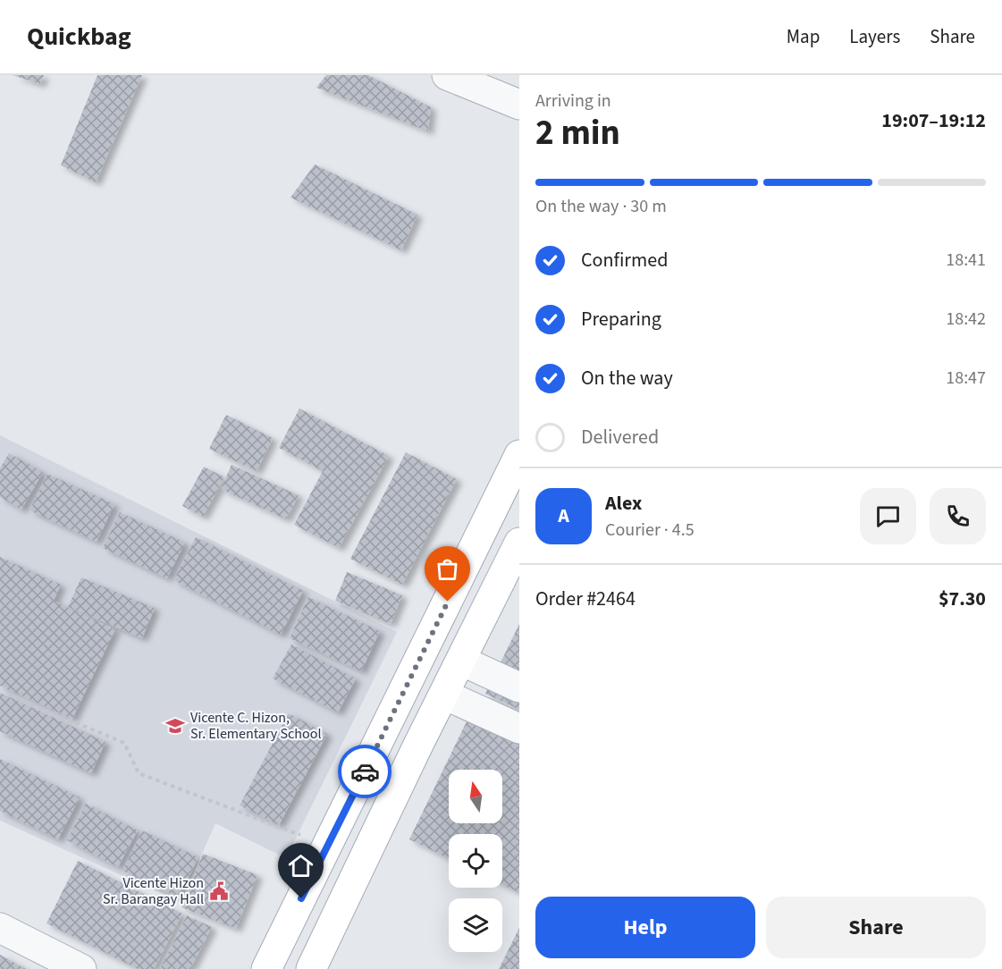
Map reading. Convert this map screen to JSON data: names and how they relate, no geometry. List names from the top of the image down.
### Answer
{
  "places": {
    "school or university": ["Vicente C. Hizon, Sr. Elementary School"],
    "public building": ["Vicente Hizon Sr. Barangay Hall"]
  },
  "north": "top",
  "page": {
    "header": "Quickbag",
    "nav": ["Map", "Layers", "Share"],
    "heading": ["2 min", "Arriving in", "19:07–19:12"],
    "panel": [
      "Alex",
      "Courier · 4.5",
      "Order #2464",
      "$7.30"
    ],
    "bar": "On the way · 30 m",
    "list": [
      ["Confirmed", "18:41"],
      ["Preparing", "18:42"],
      ["On the way", "18:47"],
      "Delivered"
    ],
    "round": "A",
    "buttons": ["Help", "Share"]
  }
}
